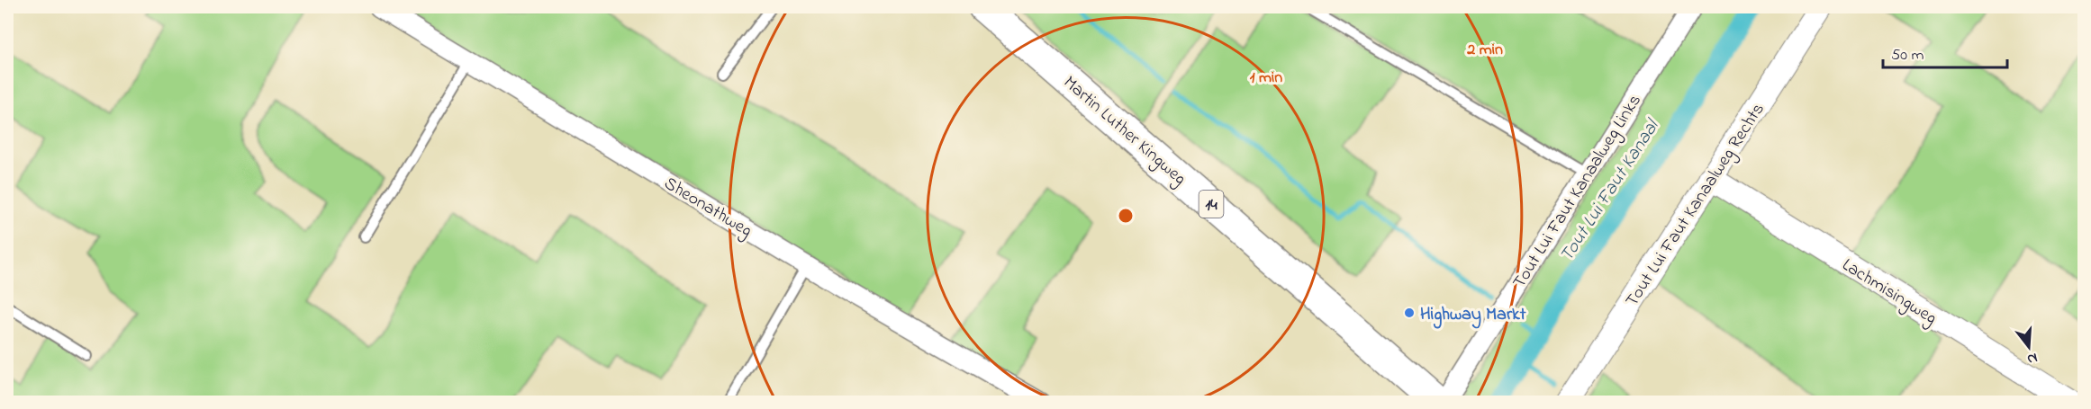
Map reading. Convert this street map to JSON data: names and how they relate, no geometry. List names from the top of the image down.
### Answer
{
  "streets": {
    "main road": ["Martin Luther Kingweg", "14"],
    "street": [
      "Tout Lui Faut Kanaalweg Links",
      "Tout Lui Faut Kanaalweg Rechts",
      "Sheonathweg",
      "Lachmisingweg"
    ]
  },
  "crossings": [
    ["Tout Lui Faut Kanaalweg Rechts", "Lachmisingweg"]
  ],
  "water": ["Tout Lui Faut Kanaal"],
  "places": ["Highway Markt"],
  "scale_bar": "50 m",
  "north": "bottom",
  "rings": ["2 min", "1 min"]
}
